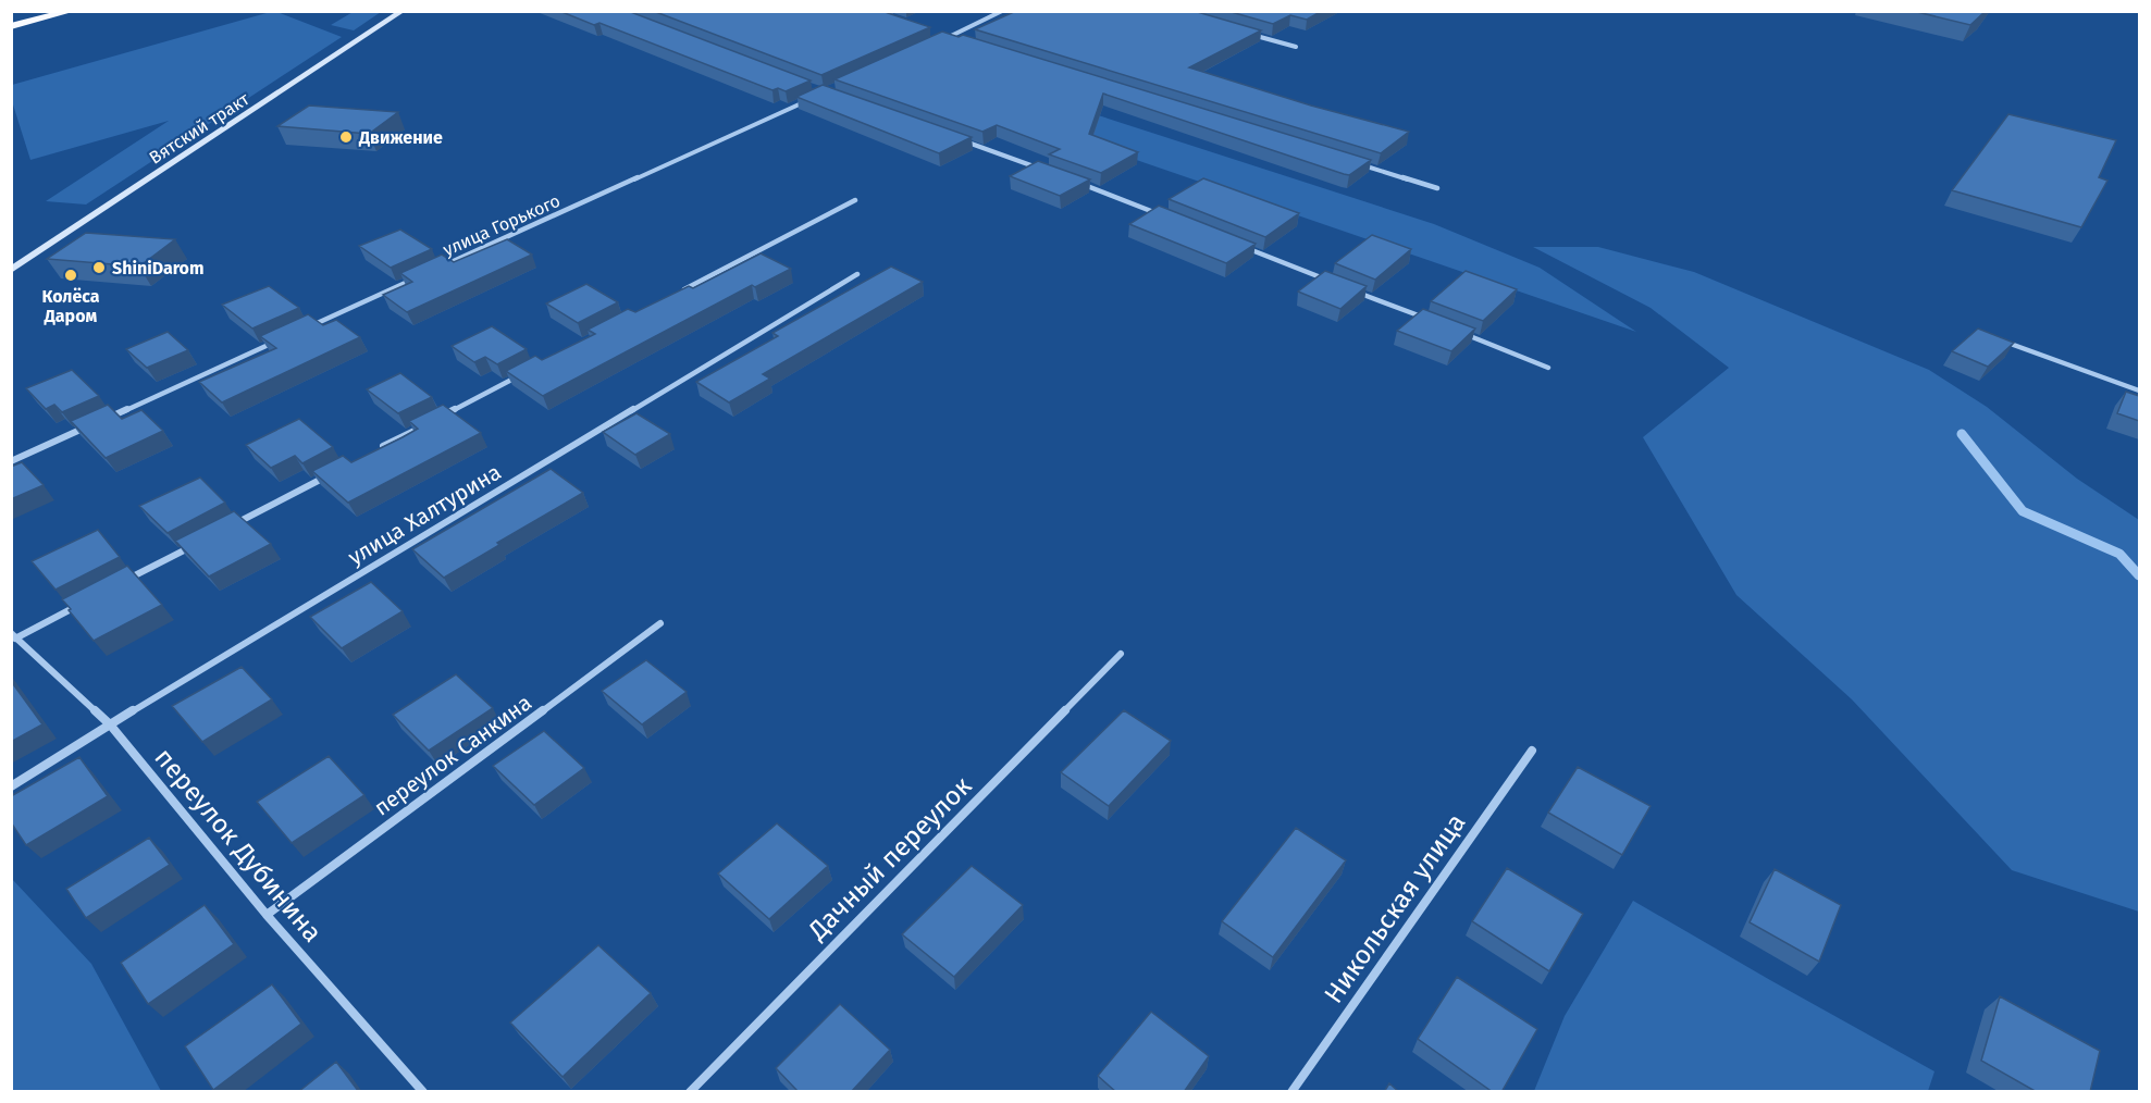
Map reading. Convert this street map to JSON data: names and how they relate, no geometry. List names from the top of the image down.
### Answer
{
  "streets": {
    "main road": ["Вятский тракт"],
    "street": [
      "улица Горького",
      "улица Халтурина",
      "переулок Санкина",
      "переулок Дубинина",
      "Дачный переулок",
      "Никольская улица"
    ]
  },
  "crossings": [
    ["улица Халтурина", "переулок Дубинина"],
    ["переулок Санкина", "переулок Дубинина"]
  ],
  "places": ["Движение", "ShiniDarom", "Колёса Даром"]
}
